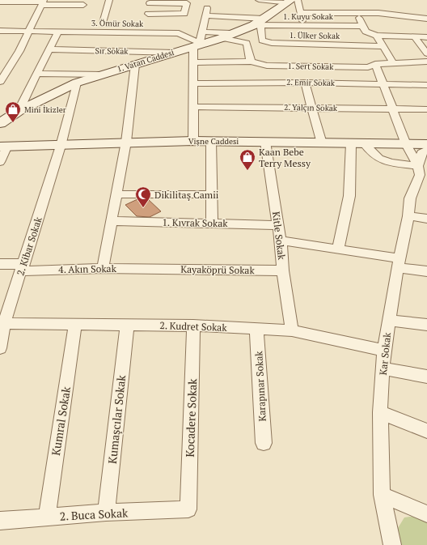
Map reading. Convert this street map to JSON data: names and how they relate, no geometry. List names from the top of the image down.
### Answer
{
  "streets": {
    "main road": ["1. Vatan Caddesi", "Vişne Caddesi"],
    "street": [
      "1. Kuyu Sokak",
      "3. Ömür Sokak",
      "1. Ülker Sokak",
      "Sır Sokak",
      "1. Sert Sokak",
      "2. Emir Sokak",
      "2. Yalçın Sokak",
      "1. Kıvrak Sokak",
      "Kitle Sokak",
      "2. Kibar Sokak",
      "4. Akın Sokak",
      "Kayaköprü Sokak",
      "2. Kudret Sokak",
      "Kar Sokak",
      "Karapınar Sokak",
      "Kocadere Sokak",
      "Kumaşcılar Sokak",
      "Kumral Sokak",
      "2. Buca Sokak"
    ]
  },
  "crossings": [
    ["1. Kuyu Sokak", "1. Ülker Sokak"],
    ["1. Kuyu Sokak", "1. Vatan Caddesi"],
    ["3. Ömür Sokak", "1. Vatan Caddesi"],
    ["1. Ülker Sokak", "1. Vatan Caddesi"],
    ["Sır Sokak", "1. Vatan Caddesi"],
    ["1. Vatan Caddesi", "2. Kibar Sokak"],
    ["Vişne Caddesi", "Kitle Sokak"],
    ["Vişne Caddesi", "2. Kibar Sokak"],
    ["1. Kıvrak Sokak", "Kitle Sokak"],
    ["Kitle Sokak", "Kayaköprü Sokak"],
    ["Kitle Sokak", "2. Kudret Sokak"],
    ["2. Kibar Sokak", "4. Akın Sokak"],
    ["2. Kibar Sokak", "2. Kudret Sokak"],
    ["4. Akın Sokak", "Kayaköprü Sokak"],
    ["2. Kudret Sokak", "Kar Sokak"],
    ["2. Kudret Sokak", "Karapınar Sokak"],
    ["2. Kudret Sokak", "Kocadere Sokak"],
    ["2. Kudret Sokak", "Kumaşcılar Sokak"],
    ["2. Kudret Sokak", "Kumral Sokak"],
    ["Kocadere Sokak", "2. Buca Sokak"],
    ["Kumaşcılar Sokak", "2. Buca Sokak"],
    ["Kumral Sokak", "2. Buca Sokak"]
  ],
  "places": {
    "shop": ["Mini İkizler", "Kaan Bebe Terry Messy"],
    "mosque": ["Dikilitaş Camii"]
  }
}
